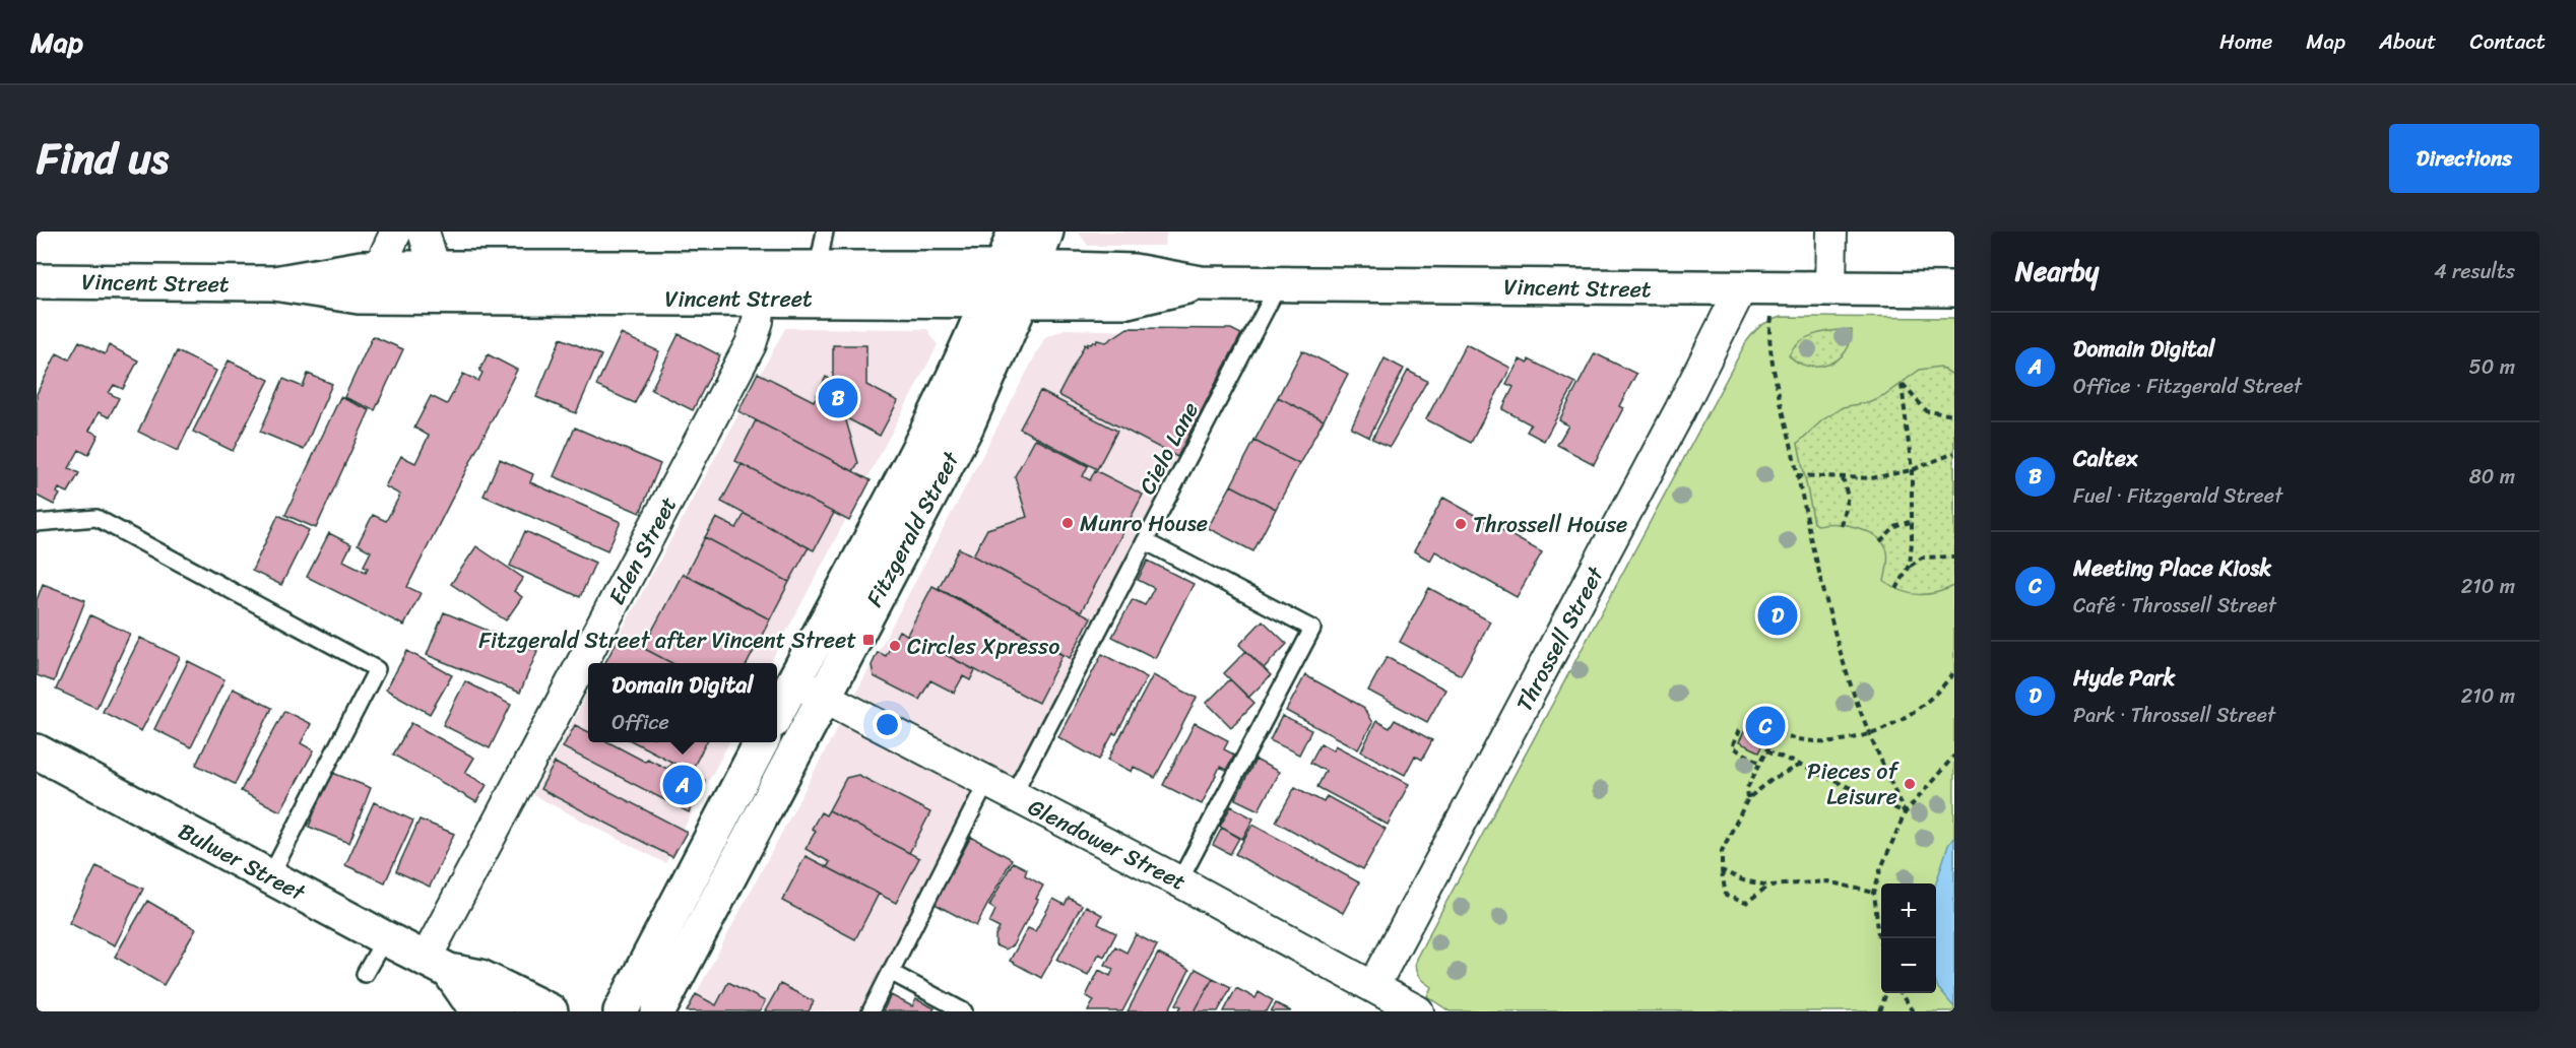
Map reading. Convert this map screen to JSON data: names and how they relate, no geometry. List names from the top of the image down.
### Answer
{
  "streets": {
    "main road": ["Vincent Street", "Fitzgerald Street", "Bulwer Street"],
    "street": ["Eden Street", "Throssell Street", "Glendower Street"],
    "lane": ["Cielo Lane"]
  },
  "crossings": [
    ["Vincent Street", "Cielo Lane"],
    ["Vincent Street", "Fitzgerald Street"],
    ["Vincent Street", "Eden Street"],
    ["Vincent Street", "Throssell Street"],
    ["Cielo Lane", "Glendower Street"],
    ["Fitzgerald Street", "Glendower Street"],
    ["Eden Street", "Bulwer Street"],
    ["Throssell Street", "Glendower Street"]
  ],
  "places": {
    "other": [
      "Munro House",
      "Throssell House",
      "Circles Xpresso",
      "Pieces of Leisure"
    ],
    "transit": ["Fitzgerald Street after Vincent Street"]
  },
  "page": {
    "header": "Map",
    "nav": [
      "Home",
      "Map",
      "About",
      "Contact"
    ],
    "title": "Find us",
    "buttons": "Directions",
    "heading": ["Nearby", "4 results"],
    "list": [
      {
        "mark": "A",
        "name": "Domain Digital",
        "note": "Office · Fitzgerald Street",
        "value": "50 m"
      },
      {
        "mark": "B",
        "name": "Caltex",
        "note": "Fuel · Fitzgerald Street",
        "value": "80 m"
      },
      {
        "mark": "C",
        "name": "Meeting Place Kiosk",
        "note": "Café · Throssell Street",
        "value": "210 m"
      },
      {
        "mark": "D",
        "name": "Hyde Park",
        "note": "Park · Throssell Street",
        "value": "210 m"
      }
    ],
    "pins": [
      "B",
      "D",
      "C",
      "A"
    ],
    "popup": ["Domain Digital", "Office"],
    "map_buttons": ["+", "−"]
  }
}
